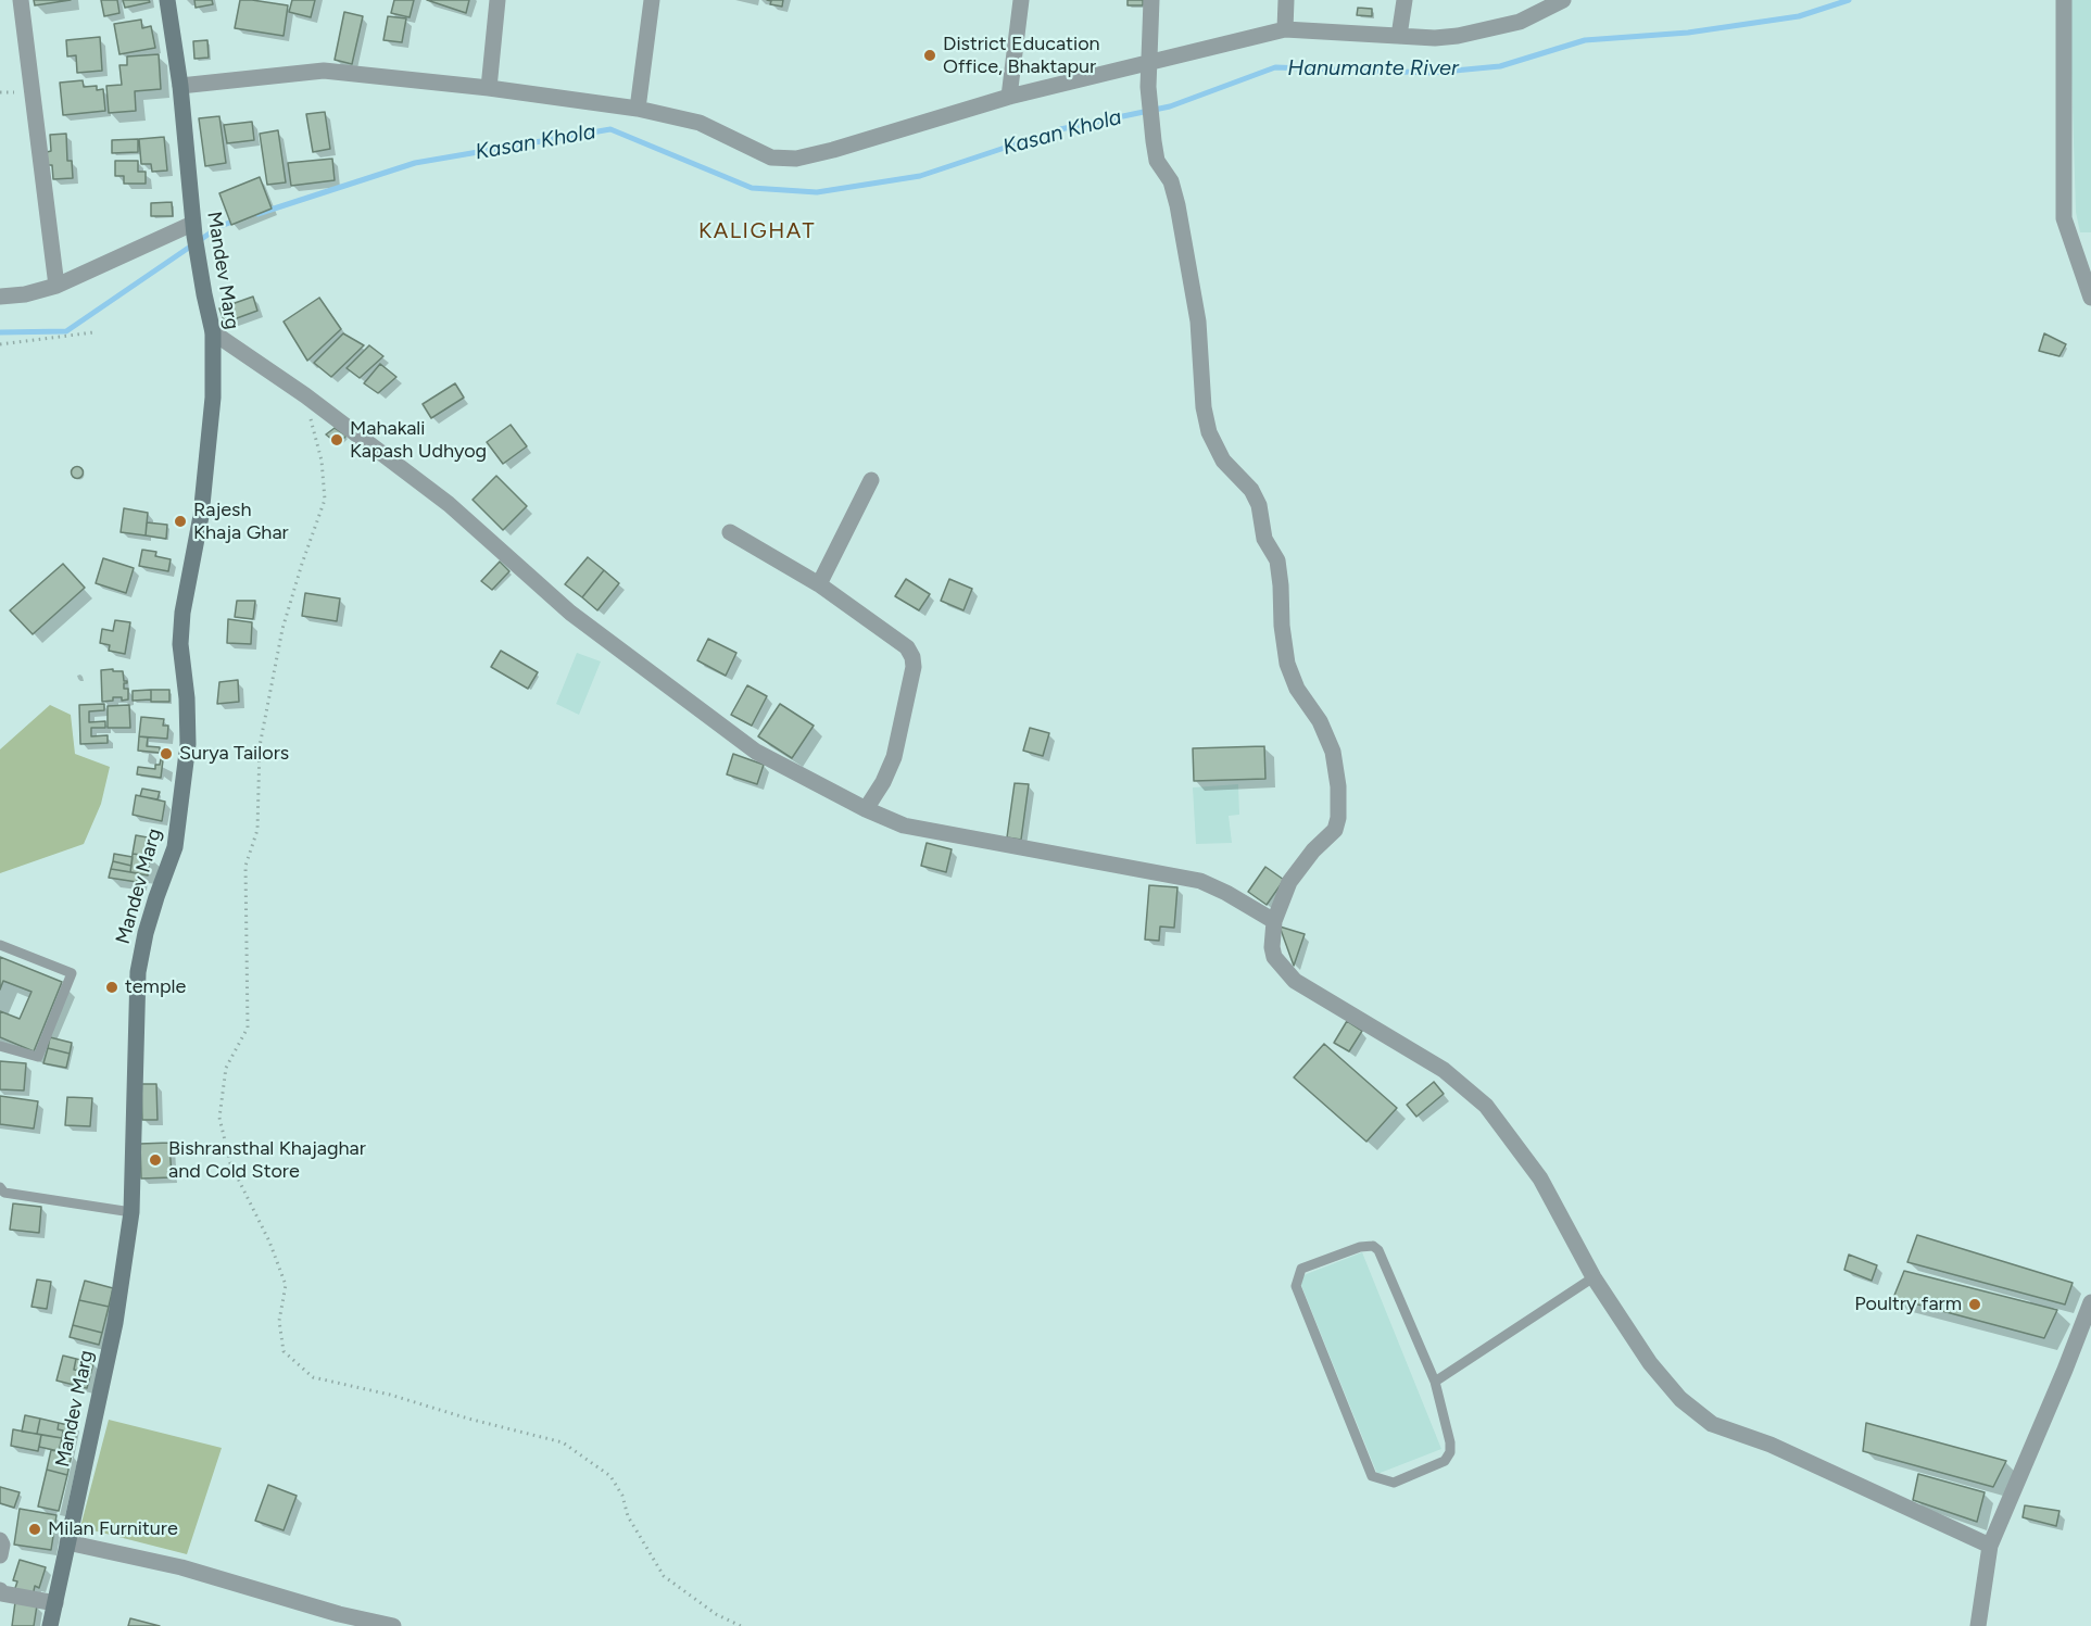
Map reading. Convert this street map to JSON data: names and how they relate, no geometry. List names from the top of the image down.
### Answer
{
  "streets": {
    "main road": ["Mandev Marg"]
  },
  "districts": ["KALIGHAT"],
  "water": ["Hanumante River", "Kasan Khola"],
  "places": [
    "District Education Office, Bhaktapur",
    "Mahakali Kapash Udhyog",
    "Rajesh Khaja Ghar",
    "Surya Tailors",
    "temple",
    "Bishransthal Khajaghar and Cold Store",
    "Poultry farm",
    "Milan Furniture"
  ]
}
